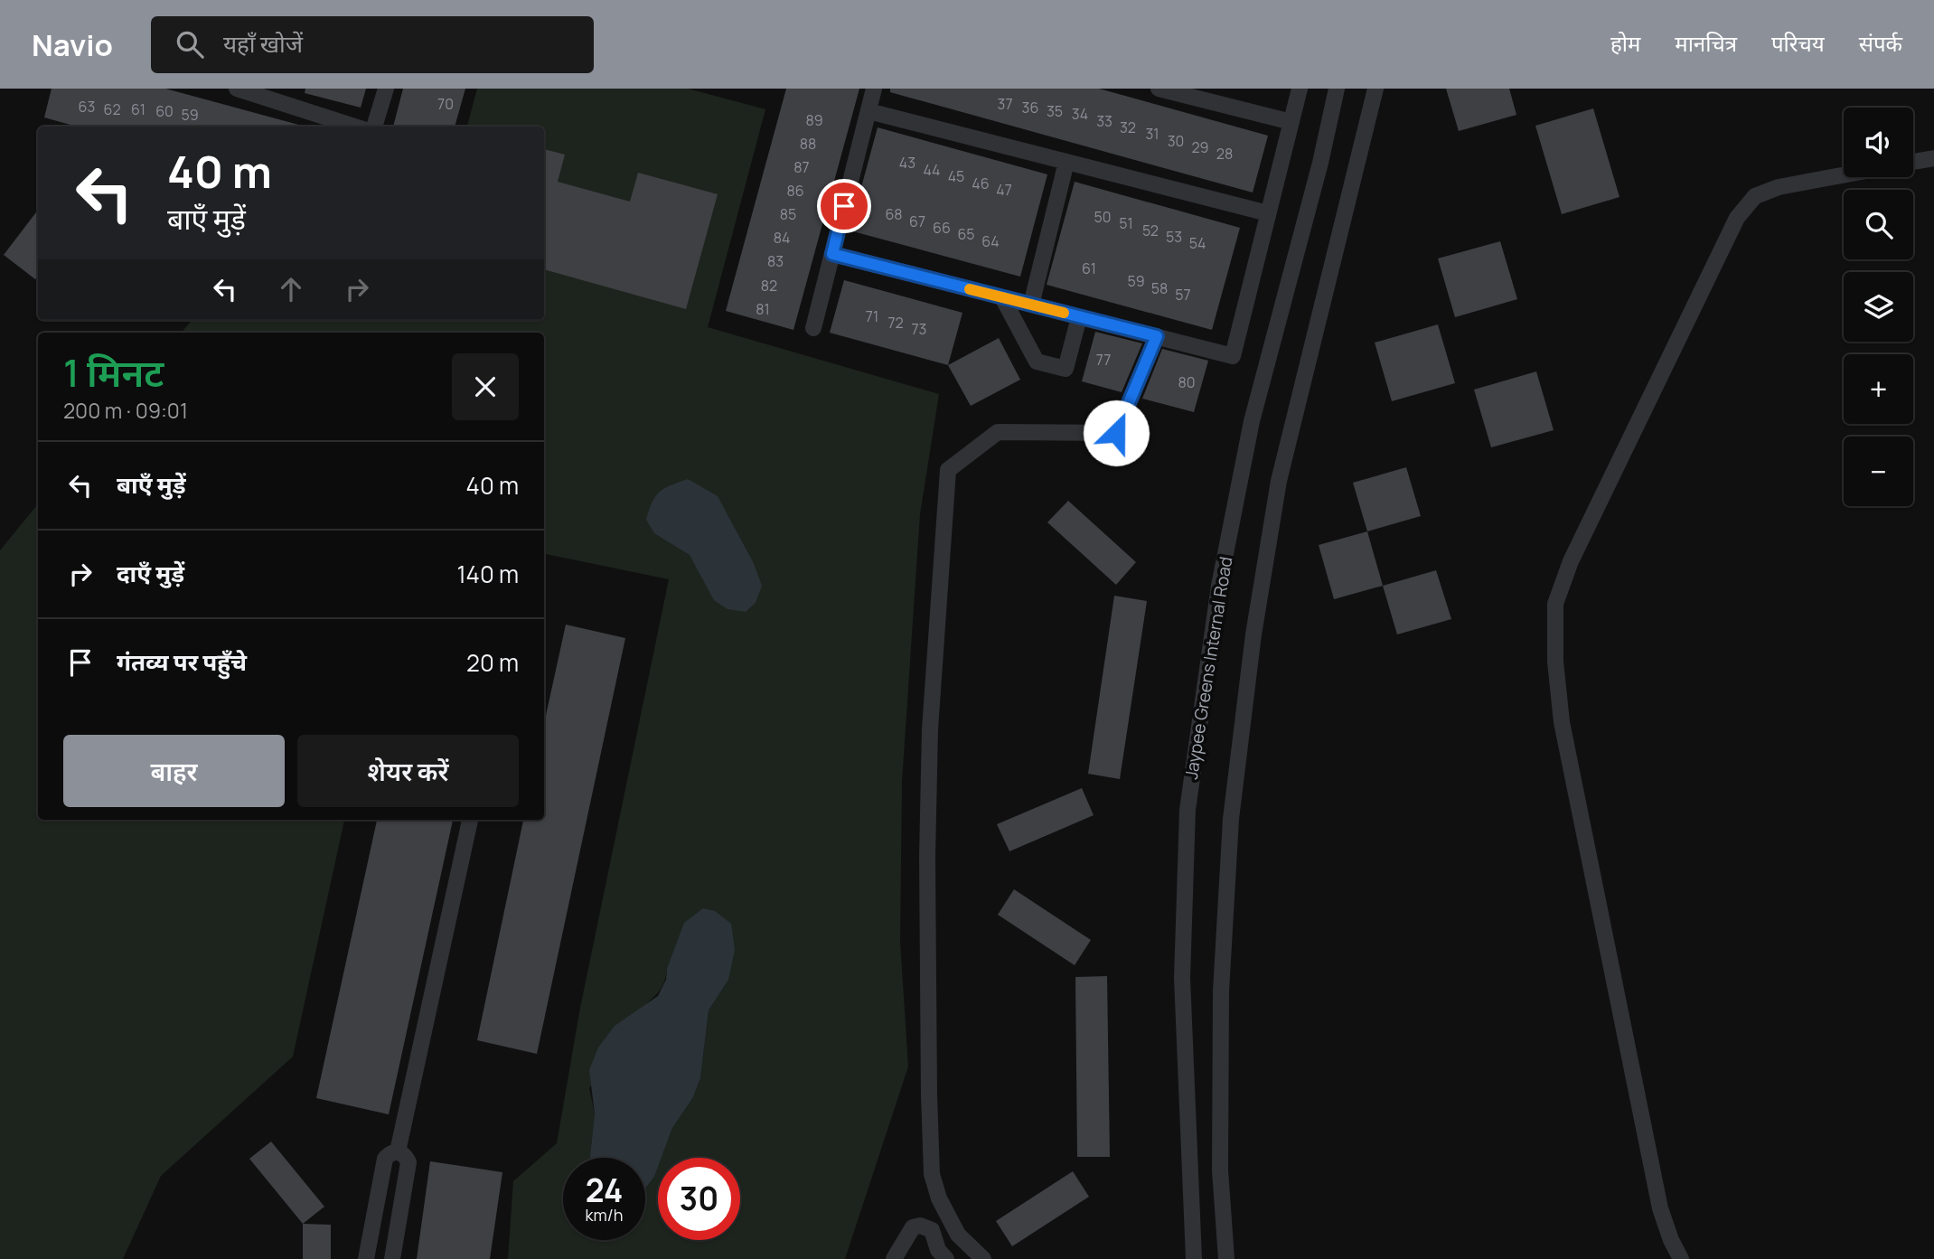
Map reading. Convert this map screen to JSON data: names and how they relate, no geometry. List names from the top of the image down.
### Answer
{
  "streets": {
    "street": ["Jaypee Greens Internal Road"]
  },
  "house_numbers": [
    "70",
    "37",
    "63",
    "36",
    "62",
    "61",
    "60",
    "35",
    "34",
    "59",
    "89",
    "33",
    "32",
    "31",
    "30",
    "88",
    "29",
    "28",
    "43",
    "87",
    "44",
    "45",
    "46",
    "47",
    "86",
    "85",
    "68",
    "50",
    "67",
    "51",
    "66",
    "52",
    "65",
    "53",
    "84",
    "64",
    "54",
    "83",
    "61",
    "59",
    "82",
    "58",
    "57",
    "81",
    "71",
    "72",
    "73",
    "77",
    "80"
  ],
  "page": {
    "header": "Navio",
    "search": "यहाँ खोजें",
    "nav": [
      "होम",
      "मानचित्र",
      "परिचय",
      "संपर्क"
    ],
    "map_buttons": ["+", "−"],
    "turn": ["40 m", "बाएँ मुड़ें"],
    "heading": ["1 मिनट", "200 m · 09:01"],
    "list": [
      {
        "name": "बाएँ मुड़ें",
        "value": "40 m"
      },
      {
        "name": "दाएँ मुड़ें",
        "value": "140 m"
      },
      {
        "name": "गंतव्य पर पहुँचे",
        "value": "20 m"
      }
    ],
    "buttons": ["बाहर", "शेयर करें"],
    "speed": "24 km/h",
    "limit": "30"
  }
}
